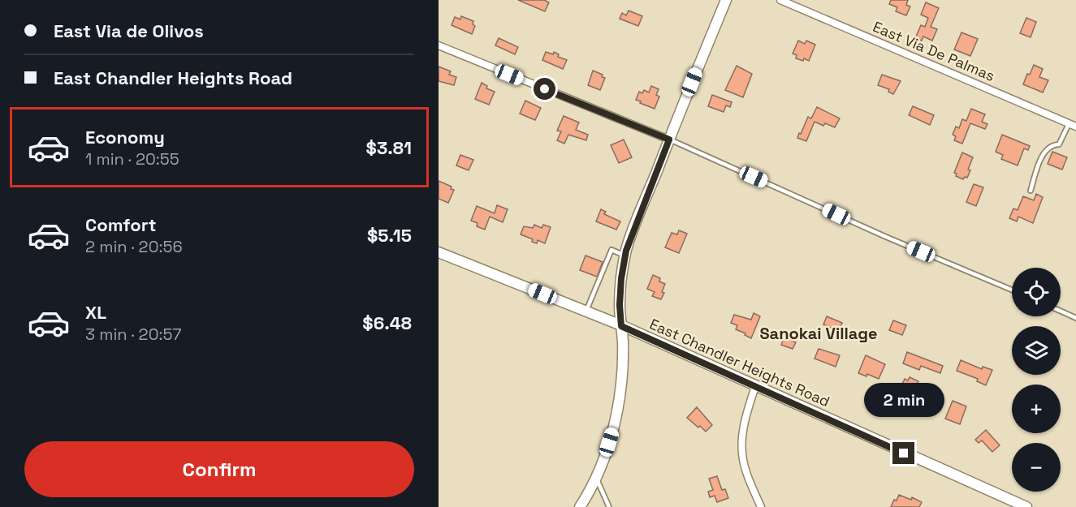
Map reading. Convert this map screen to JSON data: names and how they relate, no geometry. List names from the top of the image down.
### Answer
{
  "streets": {
    "main road": ["East Chandler Heights Road"],
    "street": ["East Via De Palmas"]
  },
  "districts": ["Sanokai Village"],
  "page": {
    "banner": ["East Via de Olivos", "East Chandler Heights Road"],
    "list": [
      {
        "name": "Economy",
        "note": "1 min · 20:55",
        "value": "$3.81"
      },
      {
        "name": "Comfort",
        "note": "2 min · 20:56",
        "value": "$5.15"
      },
      {
        "name": "XL",
        "note": "3 min · 20:57",
        "value": "$6.48"
      }
    ],
    "map_buttons": ["+", "−"],
    "bubble": "2 min",
    "buttons": "Confirm"
  }
}
